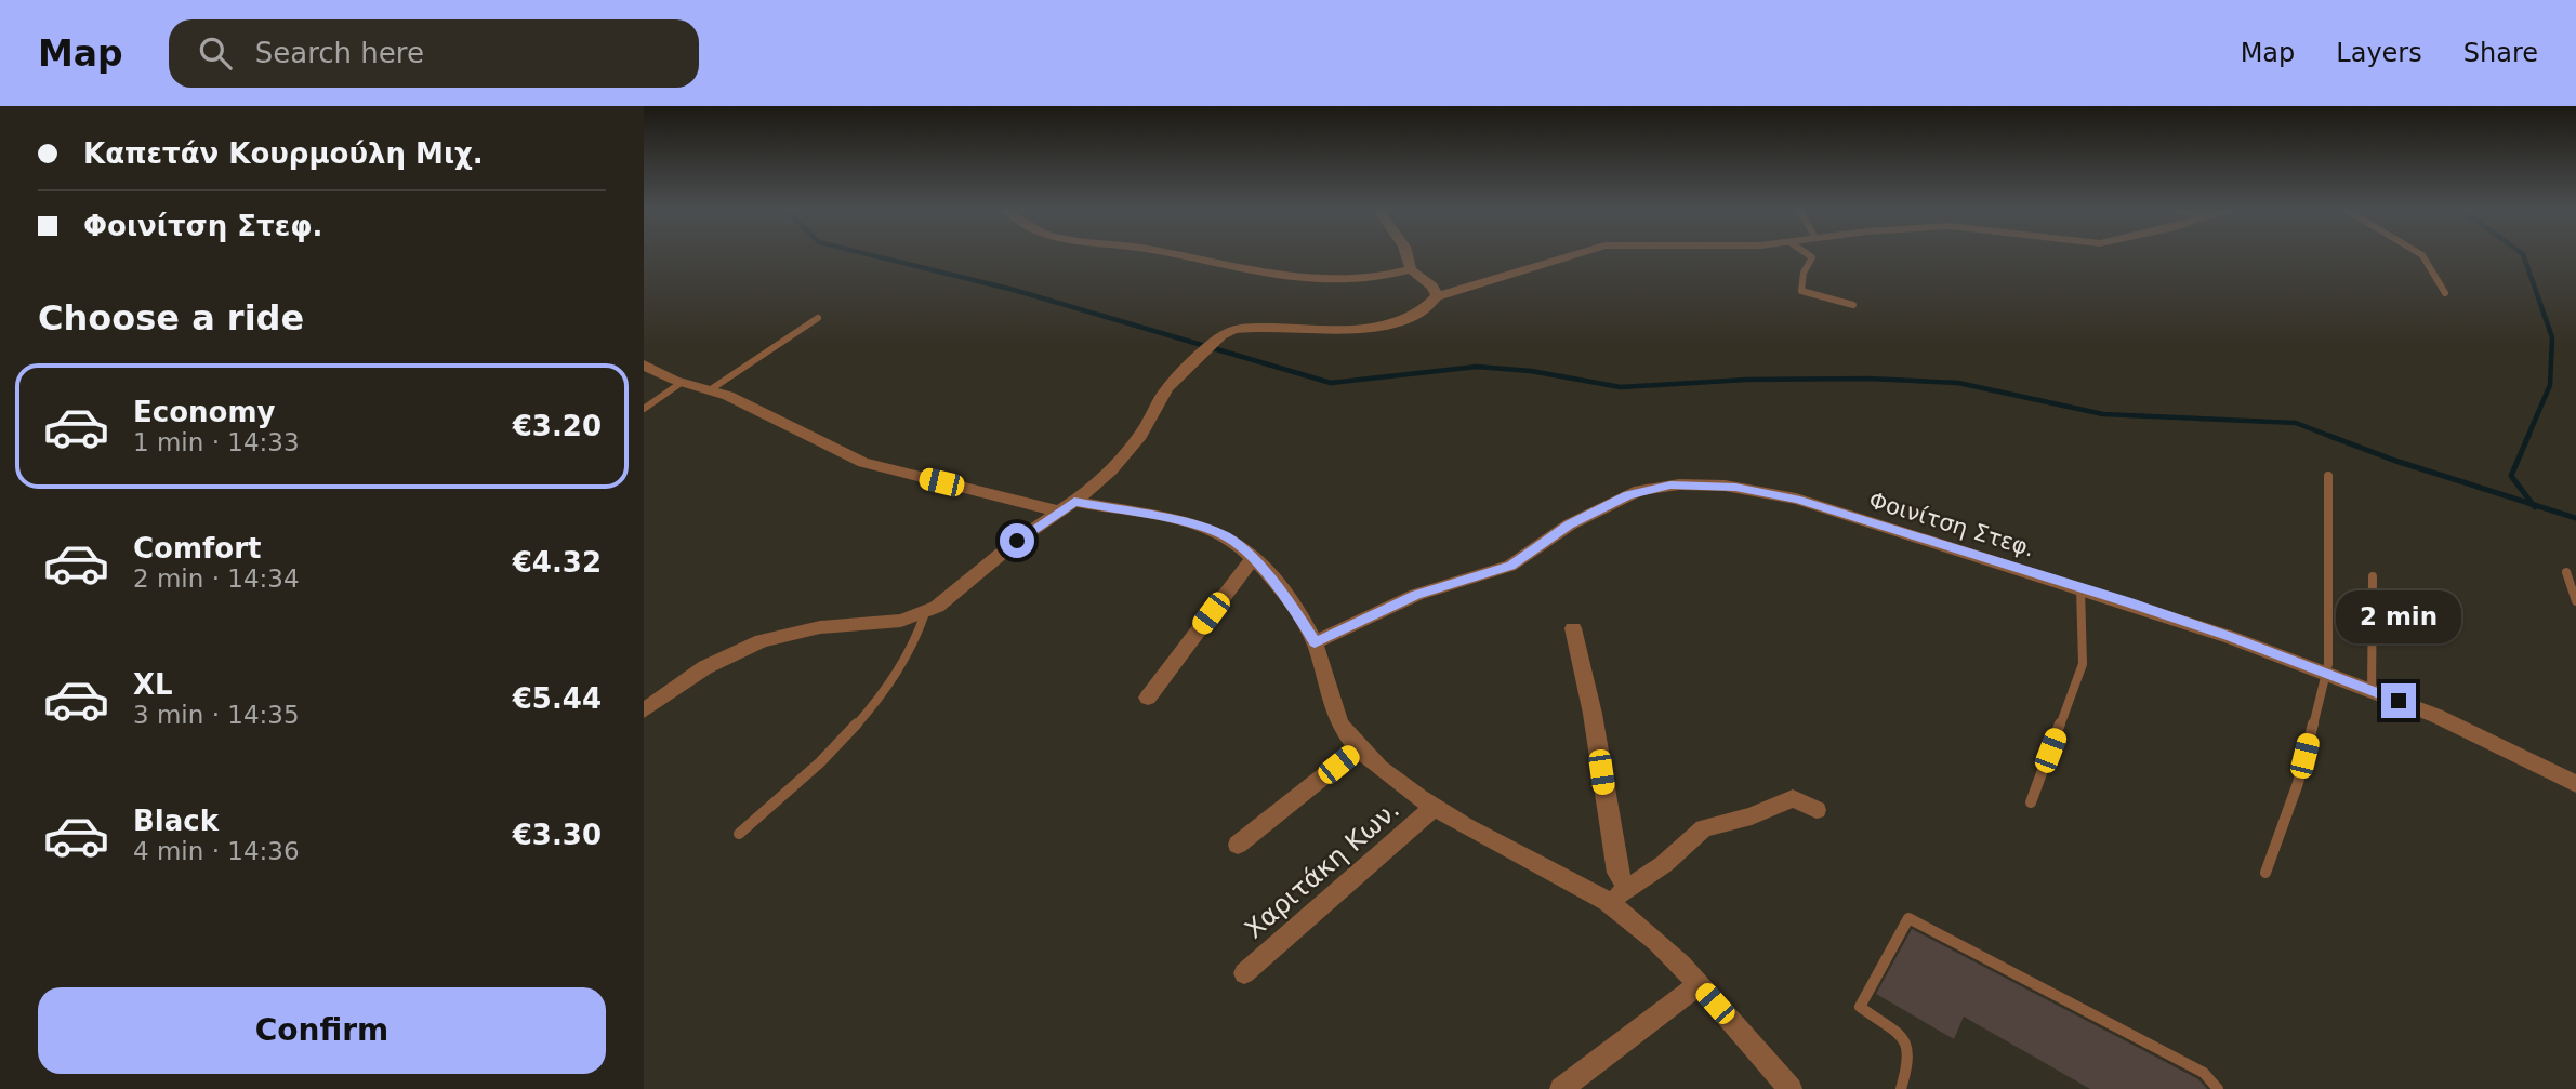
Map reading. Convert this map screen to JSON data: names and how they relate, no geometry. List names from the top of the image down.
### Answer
{
  "streets": {
    "street": ["Φοινίτση Στεφ.", "Χαριτάκη Κων."]
  },
  "page": {
    "header": "Map",
    "search": "Search here",
    "nav": ["Map", "Layers", "Share"],
    "banner": ["Καπετάν Κουρμούλη Μιχ.", "Φοινίτση Στεφ."],
    "heading": "Choose a ride",
    "list": [
      {
        "name": "Economy",
        "note": "1 min · 14:33",
        "value": "€3.20"
      },
      {
        "name": "Comfort",
        "note": "2 min · 14:34",
        "value": "€4.32"
      },
      {
        "name": "XL",
        "note": "3 min · 14:35",
        "value": "€5.44"
      },
      {
        "name": "Black",
        "note": "4 min · 14:36",
        "value": "€3.30"
      }
    ],
    "bubble": "2 min",
    "buttons": "Confirm"
  }
}
